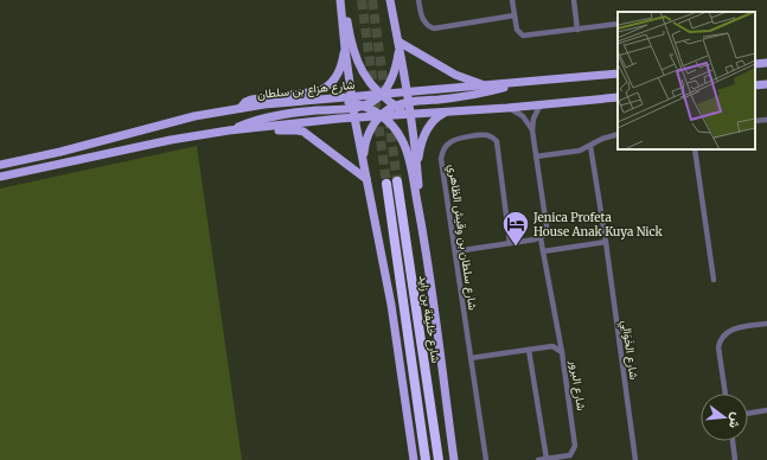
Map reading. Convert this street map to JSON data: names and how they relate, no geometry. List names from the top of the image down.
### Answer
{
  "streets": {
    "highway": ["شارع خليفة بن زايد"],
    "main road": ["شارع هزاع بن سلطان"],
    "street": ["شارع سلطان بن وقيش الظاهري", "شارع الخَوَالِي", "شارع البرور"]
  },
  "crossings": [
    ["شارع سلطان بن وقيش الظاهري", "شارع البرور"]
  ],
  "places": {
    "hotel": ["Jenica Profeta House Anak Kuya Nick"]
  },
  "north": "right"
}
